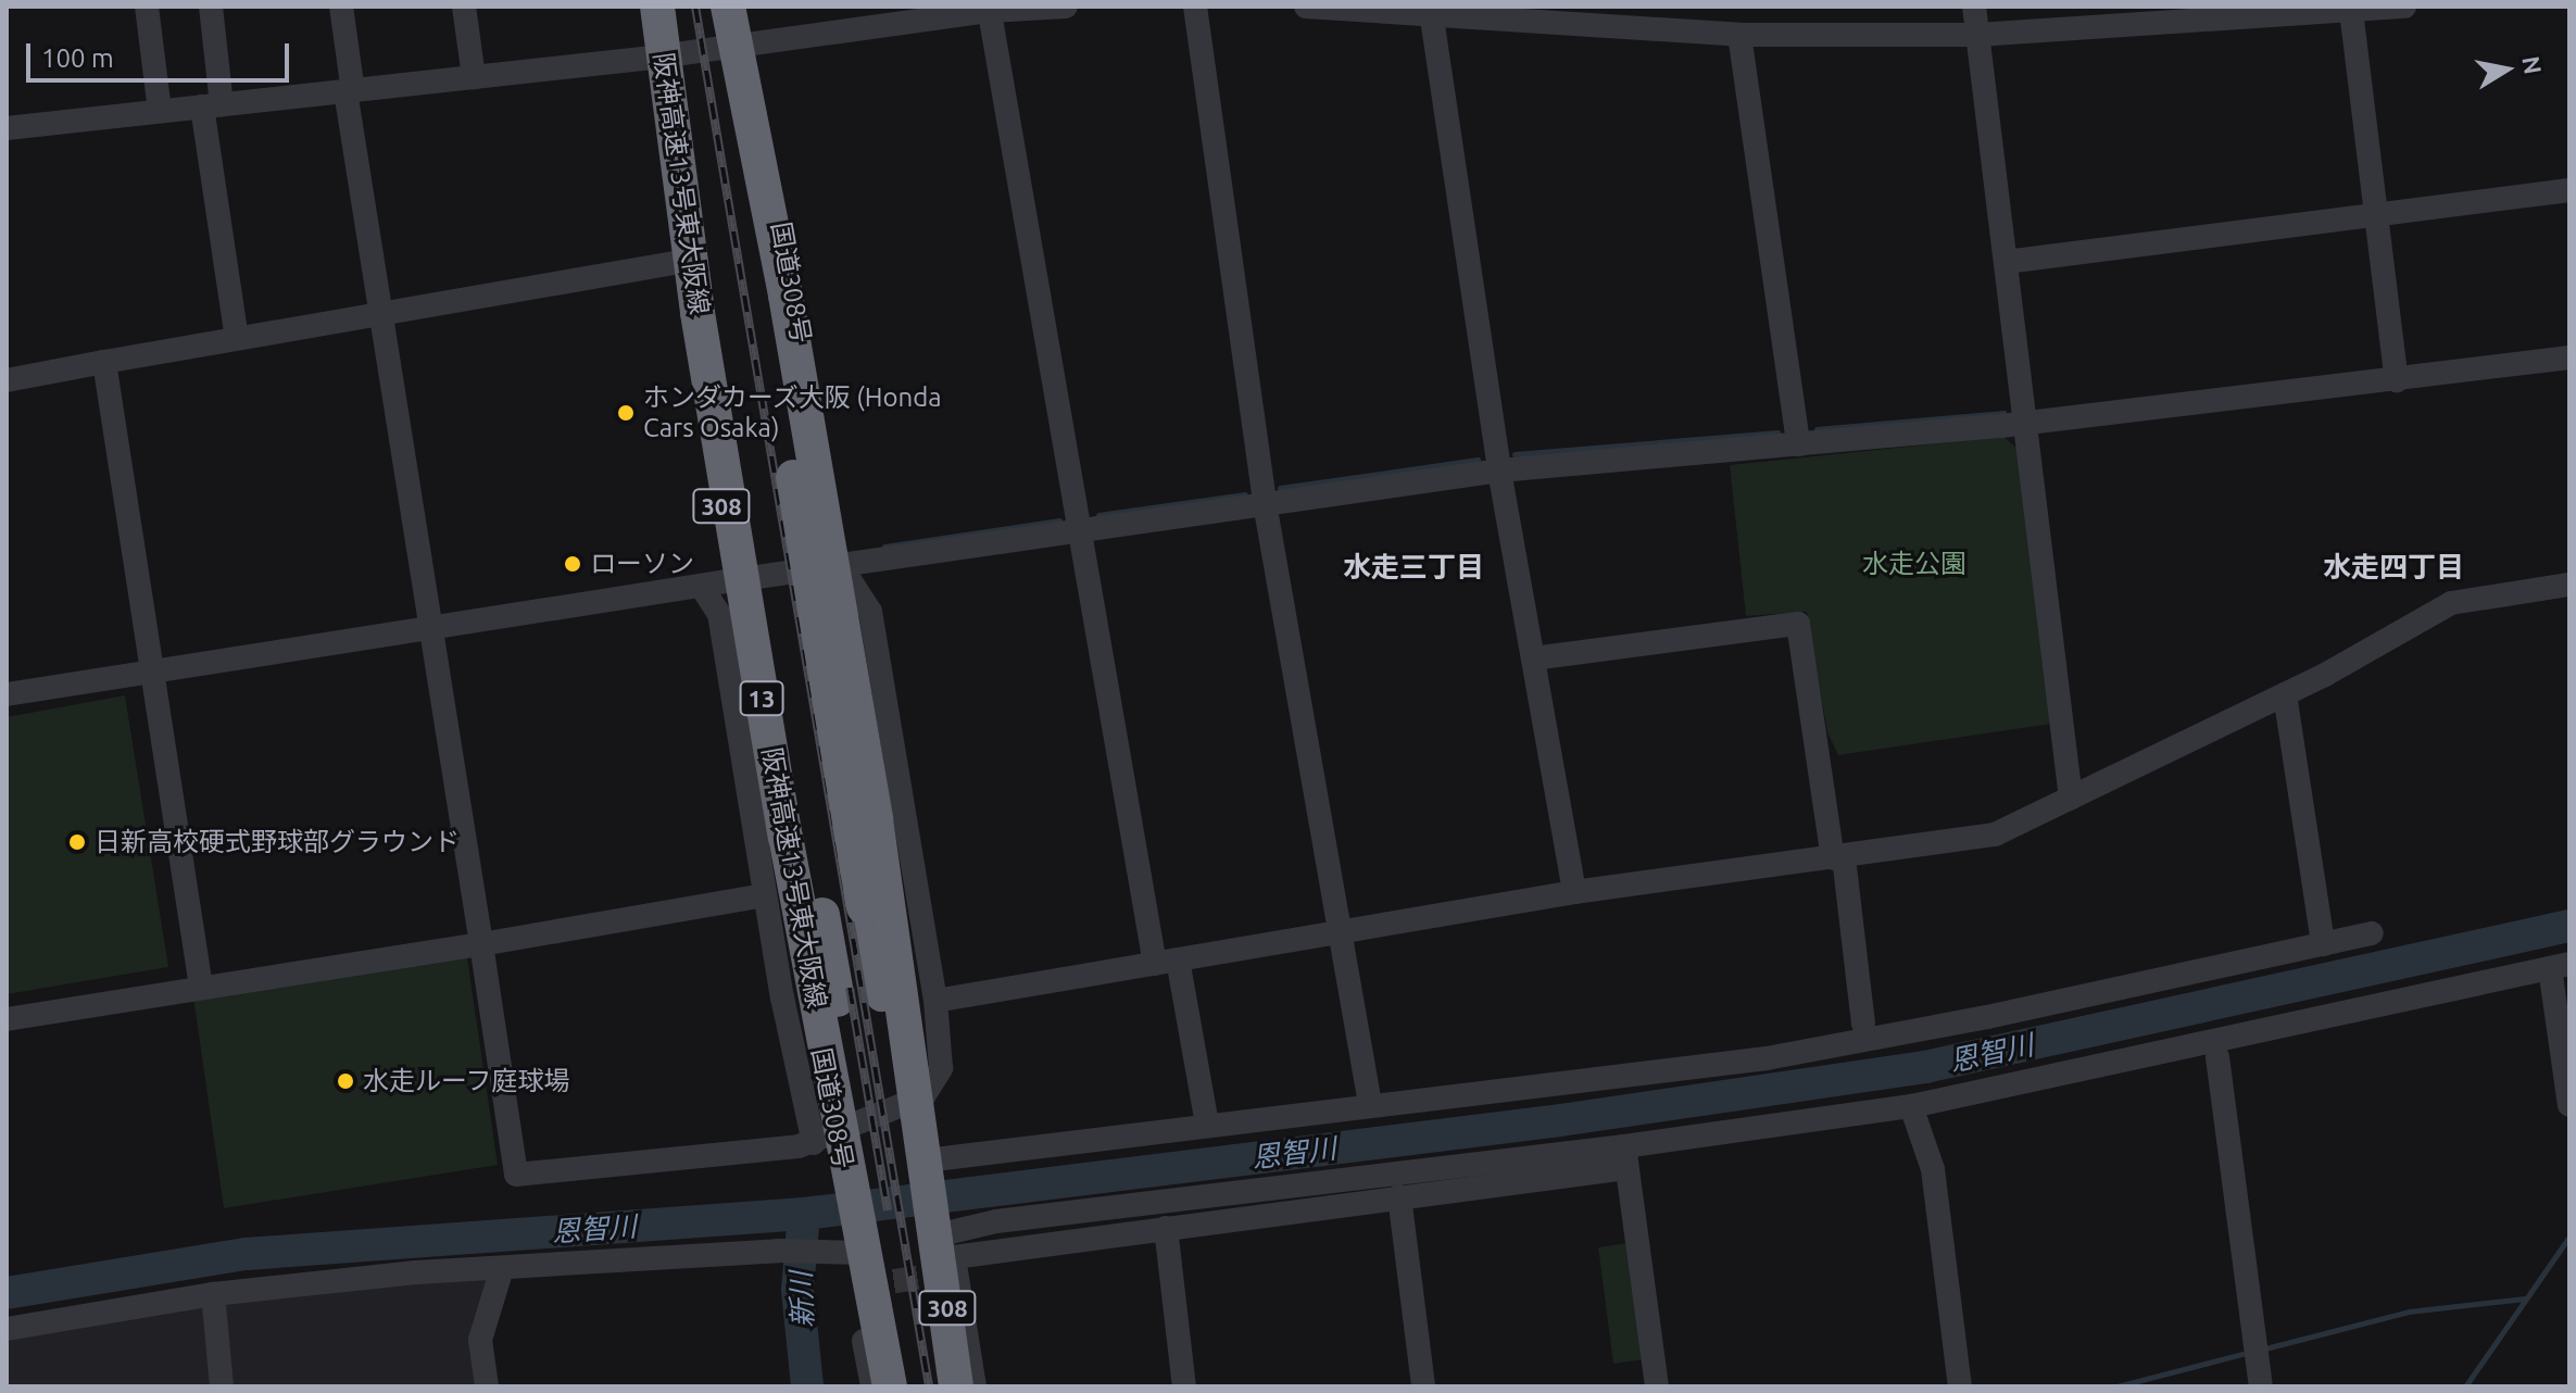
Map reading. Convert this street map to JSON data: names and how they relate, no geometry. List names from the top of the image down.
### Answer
{
  "streets": {
    "highway": [
      "阪神高速13号東大阪線",
      "国道308号",
      "308",
      "13"
    ]
  },
  "crossings": [
    ["阪神高速13号東大阪線", "国道308号"]
  ],
  "districts": ["水走三丁目", "水走四丁目"],
  "water": ["恩智川", "新川"],
  "parks": ["水走公園"],
  "places": [
    "ホンダカーズ大阪 (Honda Cars Osaka)",
    "ローソン",
    "日新高校硬式野球部グラウンド",
    "水走ルーフ庭球場"
  ],
  "scale_bar": "100 m",
  "north": "right"
}
